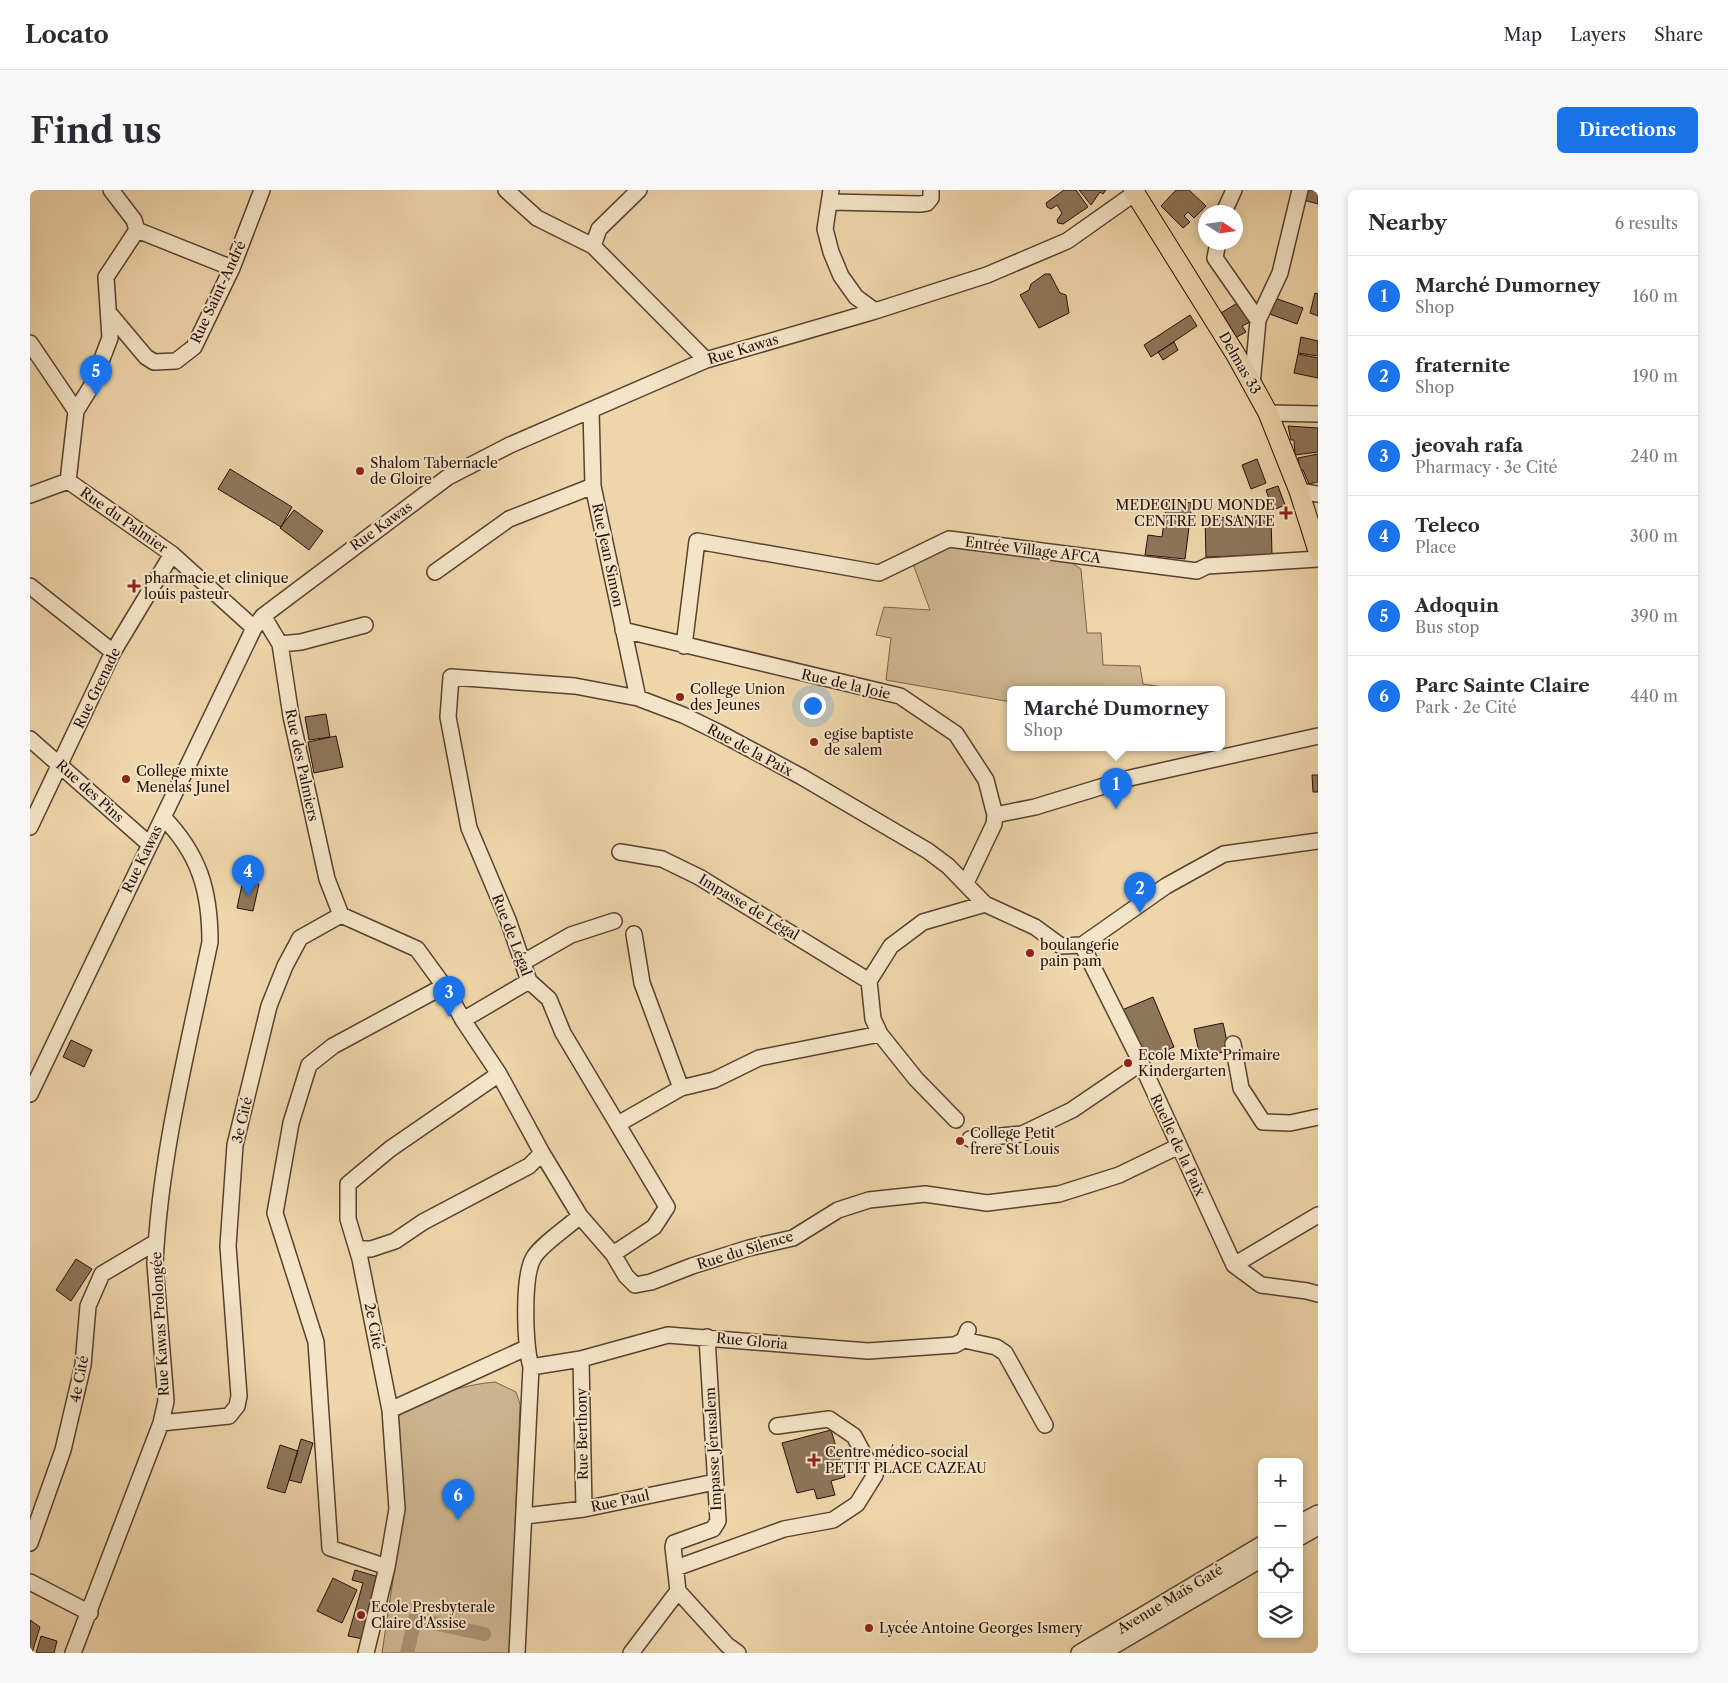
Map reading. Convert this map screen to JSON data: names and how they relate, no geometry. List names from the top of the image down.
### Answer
{
  "streets": {
    "main road": ["Delmas 33"],
    "street": [
      "Rue Saint-André",
      "Rue Kawas",
      "Rue du Palmier",
      "Entrée Village AFCA",
      "Rue Jean Simon",
      "Rue de la Joie",
      "Rue Grenade",
      "Rue de la Paix",
      "Rue des Palmiers",
      "Rue des Pins",
      "Impasse de Légal",
      "Rue de Légal",
      "3e Cité",
      "Ruelle de la Paix",
      "Rue du Silence",
      "Rue Kawas Prolongée",
      "2e Cité",
      "Rue Gloria",
      "4e Cité",
      "Rue Berthony",
      "Impasse Jérusalem",
      "Rue Paul",
      "Avenue Maïs Gaté"
    ]
  },
  "crossings": [
    ["Rue Kawas", "Delmas 33"],
    ["Rue Kawas", "Rue du Palmier"],
    ["Rue Kawas", "Rue Jean Simon"],
    ["Rue Kawas", "Rue des Palmiers"],
    ["Rue Kawas", "Rue des Pins"],
    ["Rue Kawas", "Rue Kawas Prolongée"],
    ["Rue du Palmier", "Rue Grenade"],
    ["Rue du Palmier", "Rue des Palmiers"],
    ["Entrée Village AFCA", "Rue de la Joie"],
    ["Rue Jean Simon", "Rue de la Joie"],
    ["Rue Jean Simon", "Rue de la Paix"],
    ["Rue Grenade", "Rue des Pins"],
    ["Rue de la Paix", "Rue de Légal"],
    ["Rue des Palmiers", "3e Cité"],
    ["Rue de Légal", "Rue du Silence"],
    ["3e Cité", "Rue Kawas Prolongée"],
    ["Ruelle de la Paix", "Rue du Silence"],
    ["Rue Kawas Prolongée", "4e Cité"],
    ["Rue Gloria", "Rue Berthony"],
    ["Rue Gloria", "Impasse Jérusalem"],
    ["Rue Berthony", "Rue Paul"],
    ["Impasse Jérusalem", "Rue Paul"]
  ],
  "places": {
    "other": [
      "Shalom Tabernacle de Gloire",
      "College Union des Jeunes",
      "egise baptiste de salem",
      "College mixte Menelas Junel",
      "boulangerie pain pam",
      "Ecole Mixte Primaire Kindergarten",
      "College Petit frere St Louis",
      "Ecole Presbyterale Claire d'Assise",
      "Lycée Antoine Georges Ismery"
    ],
    "health": ["MEDECIN DU MONDE CENTRE DE SANTE", "pharmacie et clinique louis pasteur", "Centre médico-social PETIT PLACE CAZEAU"]
  },
  "north": "right",
  "page": {
    "header": "Locato",
    "nav": ["Map", "Layers", "Share"],
    "buttons": "Directions",
    "title": "Find us",
    "heading": ["Nearby", "6 results"],
    "list": [
      {
        "mark": "1",
        "name": "Marché Dumorney",
        "note": "Shop",
        "value": "160 m"
      },
      {
        "mark": "2",
        "name": "fraternite",
        "note": "Shop",
        "value": "190 m"
      },
      {
        "mark": "3",
        "name": "jeovah rafa",
        "note": "Pharmacy · 3e Cité",
        "value": "240 m"
      },
      {
        "mark": "4",
        "name": "Teleco",
        "note": "Place",
        "value": "300 m"
      },
      {
        "mark": "5",
        "name": "Adoquin",
        "note": "Bus stop",
        "value": "390 m"
      },
      {
        "mark": "6",
        "name": "Parc Sainte Claire",
        "note": "Park · 2e Cité",
        "value": "440 m"
      }
    ],
    "pins": [
      "5",
      "1",
      "4",
      "2",
      "3",
      "6"
    ],
    "popup": ["Marché Dumorney", "Shop"],
    "map_buttons": ["+", "−"]
  }
}
